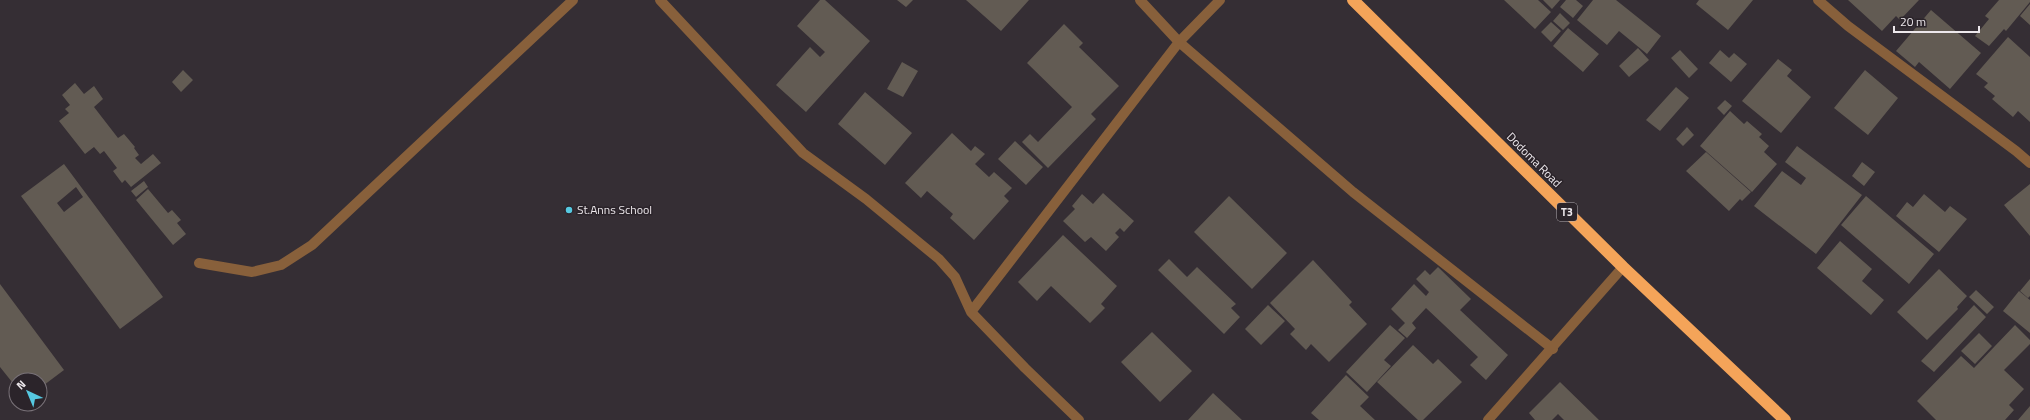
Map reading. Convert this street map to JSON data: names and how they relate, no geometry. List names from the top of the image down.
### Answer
{
  "streets": {
    "highway": ["Dodoma Road", "T3"]
  },
  "places": ["St.Anns School"],
  "scale_bar": "20 m",
  "north": "top left"
}
